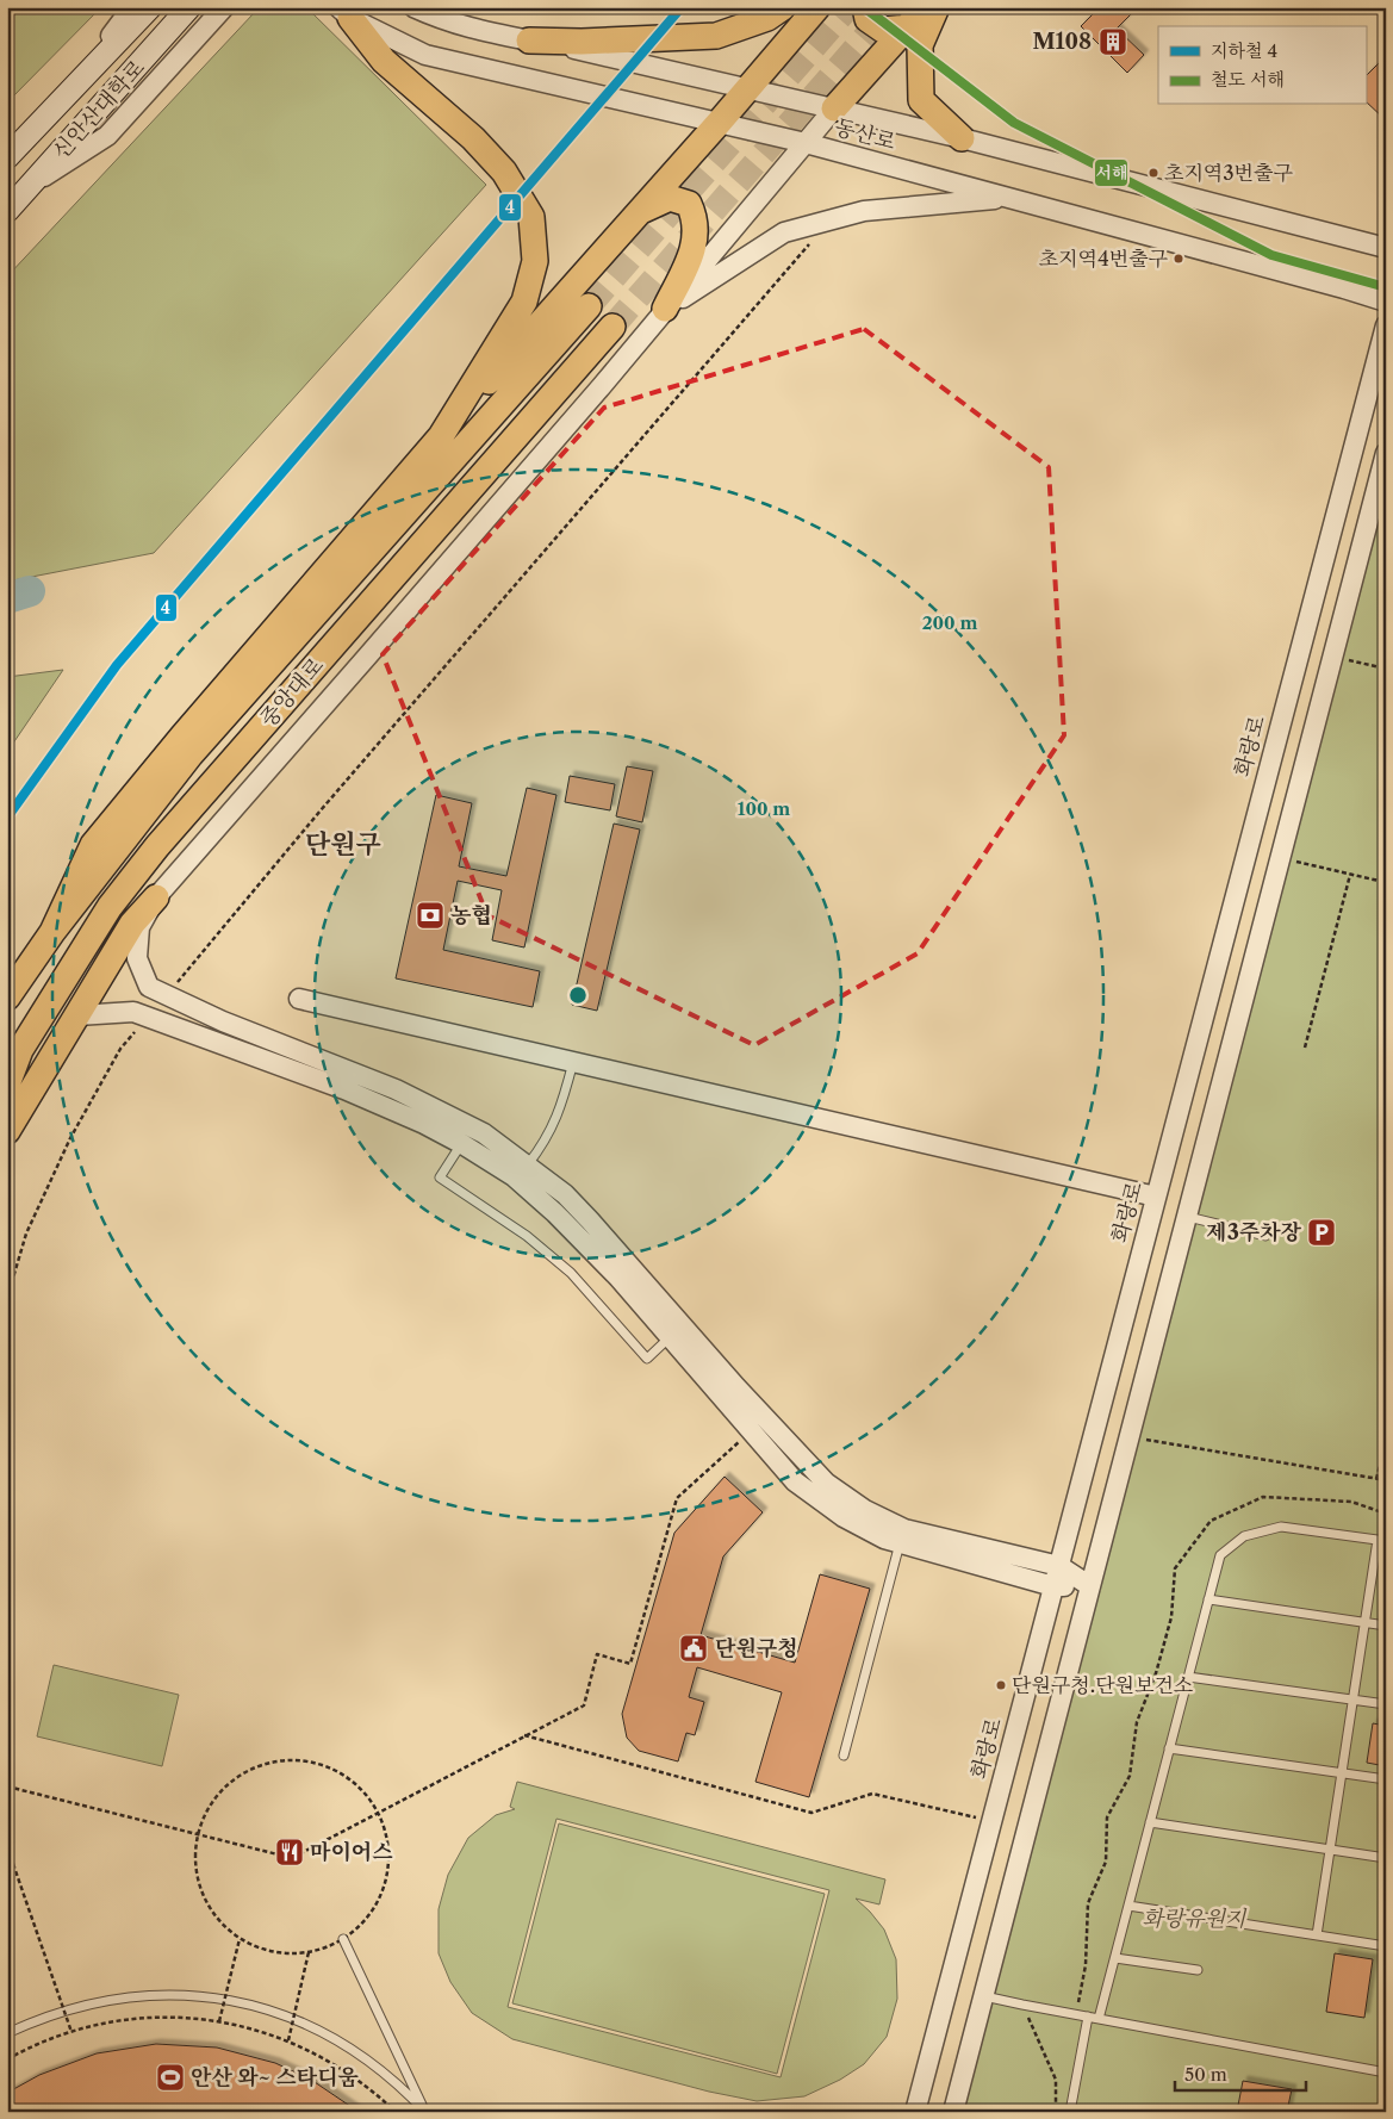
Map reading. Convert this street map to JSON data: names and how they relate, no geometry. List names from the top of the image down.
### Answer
{
  "streets": {
    "main road": ["신안산대학로", "중앙대로"],
    "street": ["동산로", "화랑로"]
  },
  "districts": ["단원구"],
  "parks": ["화랑유원지"],
  "places": {
    "building": ["M108"],
    "other": ["초지역3번출구", "초지역4번출구", "단원구청.단원보건소"],
    "bank": ["농협"],
    "parking": ["제3주차장"],
    "public building": ["단원구청"],
    "restaurant": ["마이어스"],
    "sports": ["안산 와~ 스타디움"]
  },
  "lines": ["metro line 4", "rail line 서해"],
  "legend": ["지하철 4", "철도 서해"],
  "scale_bar": "50 m",
  "rings": ["200 m", "100 m"]
}
